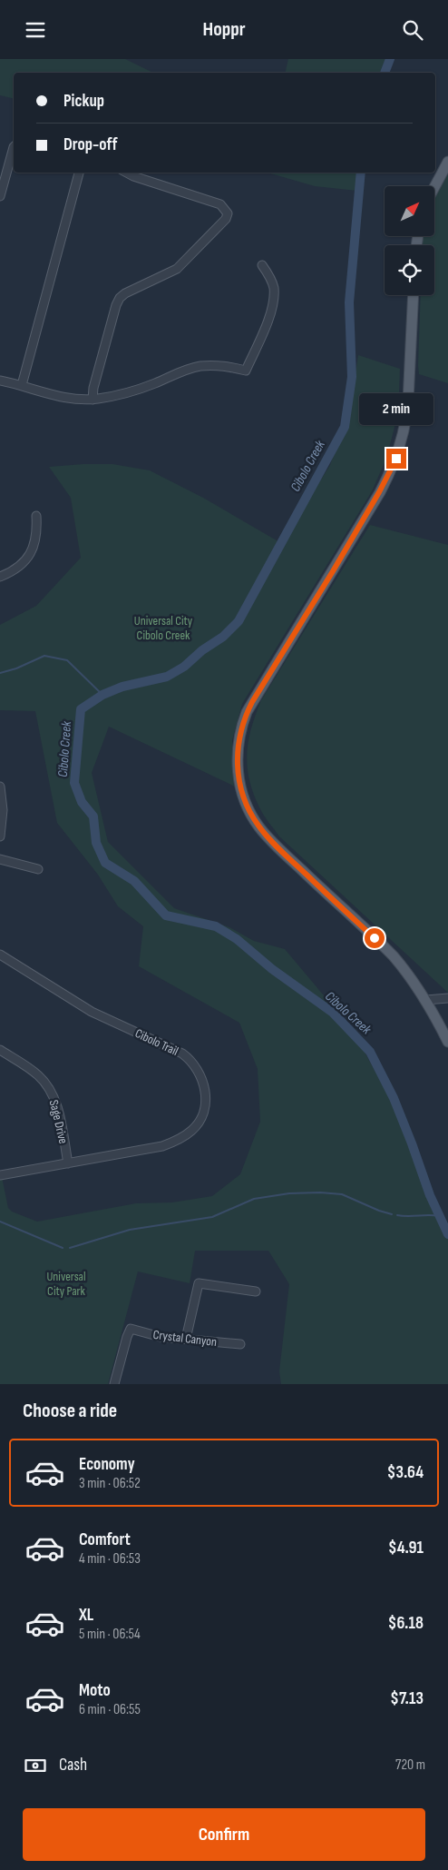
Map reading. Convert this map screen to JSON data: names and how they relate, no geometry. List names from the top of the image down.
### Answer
{
  "streets": {
    "street": ["Cibolo Trail", "Sage Drive", "Crystal Canyon"]
  },
  "crossings": [
    ["Cibolo Trail", "Sage Drive"]
  ],
  "water": ["Cibolo Creek"],
  "parks": ["Universal City Cibolo Creek", "Universal City Park"],
  "north": "top right",
  "page": {
    "header": "Hoppr",
    "banner": ["Pickup", "Drop-off"],
    "bubble": "2 min",
    "heading": "Choose a ride",
    "list": [
      {
        "name": "Economy",
        "note": "3 min · 06:52",
        "value": "$3.64"
      },
      {
        "name": "Comfort",
        "note": "4 min · 06:53",
        "value": "$4.91"
      },
      {
        "name": "XL",
        "note": "5 min · 06:54",
        "value": "$6.18"
      },
      {
        "name": "Moto",
        "note": "6 min · 06:55",
        "value": "$7.13"
      }
    ],
    "pay": ["Cash", "720 m"],
    "buttons": "Confirm"
  }
}
